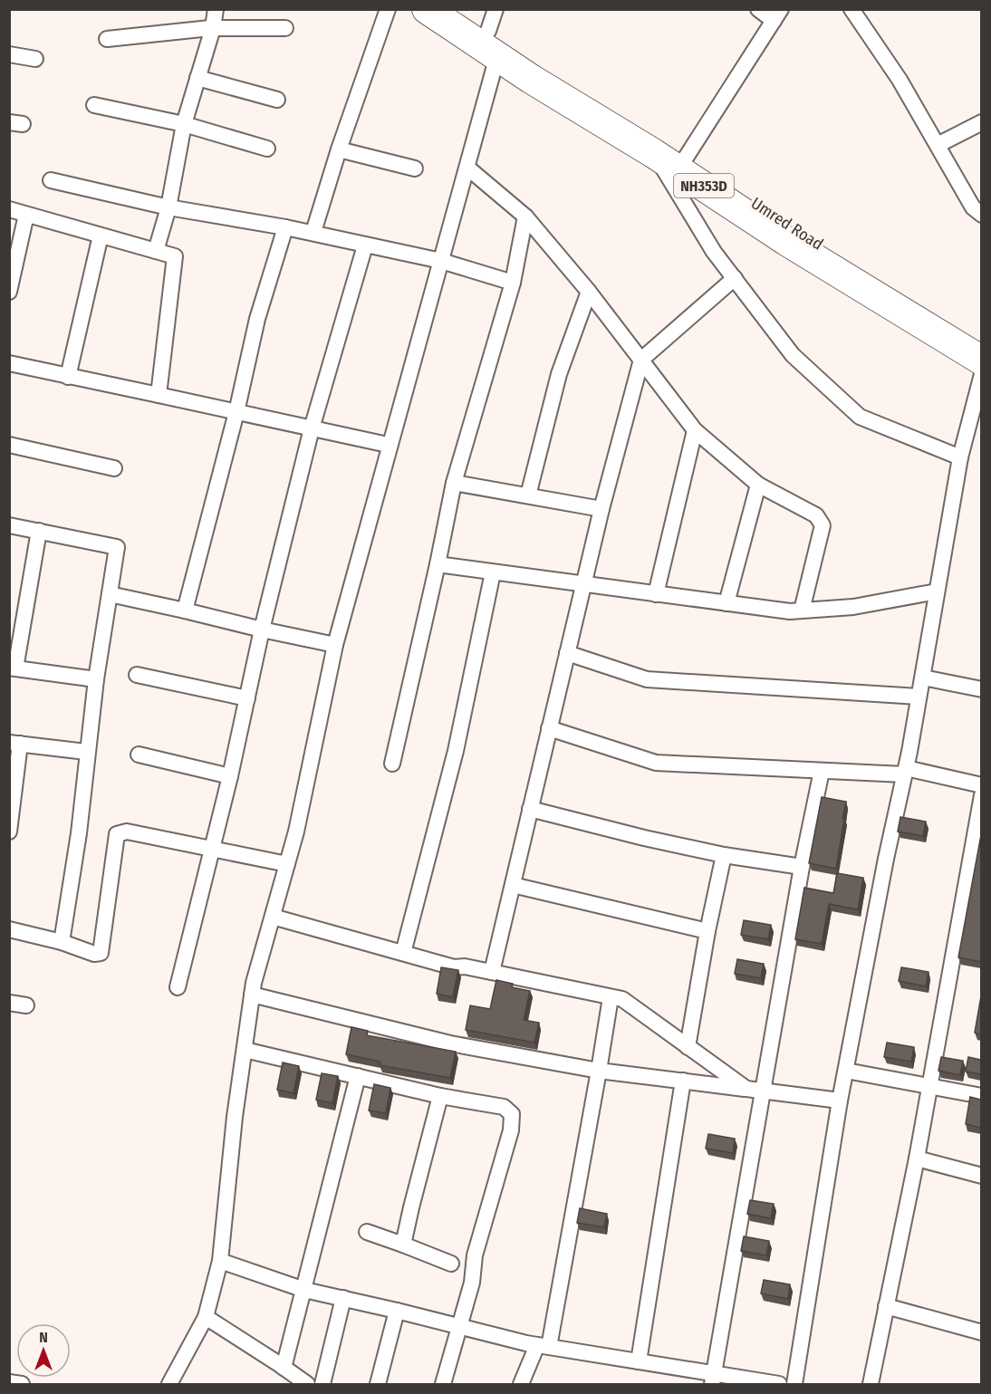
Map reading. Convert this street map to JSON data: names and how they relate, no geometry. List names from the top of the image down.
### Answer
{
  "streets": {
    "highway": ["NH353D", "Umred Road"]
  },
  "crossings": [
    ["NH353D", "Umred Road"]
  ],
  "north": "top"
}
